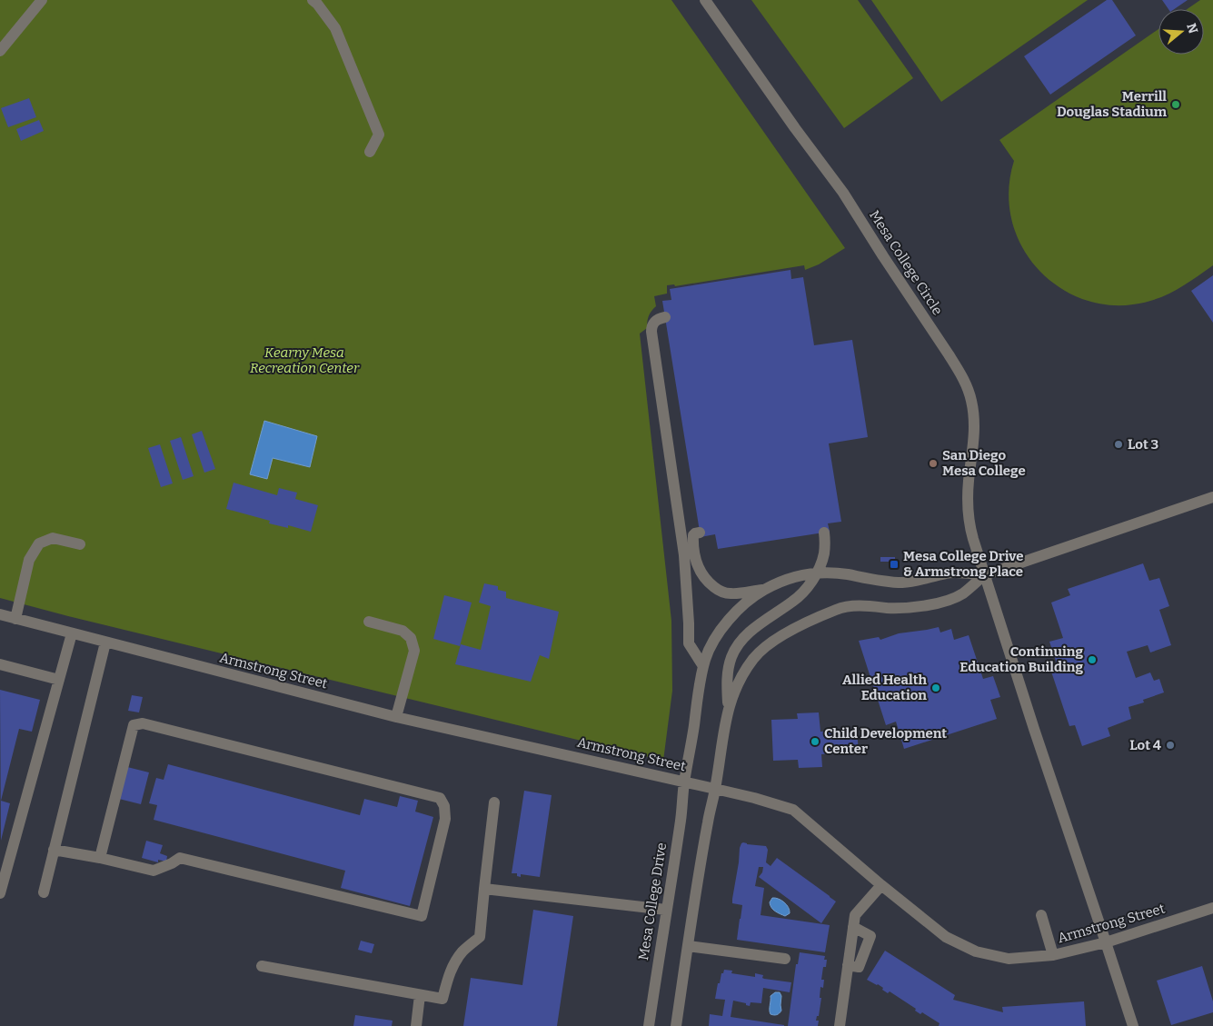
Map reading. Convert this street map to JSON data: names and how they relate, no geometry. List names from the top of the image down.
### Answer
{
  "streets": {
    "street": ["Mesa College Circle", "Armstrong Street", "Mesa College Drive"]
  },
  "crossings": [
    ["Mesa College Circle", "Armstrong Street"],
    ["Armstrong Street", "Mesa College Drive"]
  ],
  "parks": ["Kearny Mesa Recreation Center"],
  "places": {
    "other": [
      "Merrill Douglas Stadium",
      "Lot 3",
      "San Diego Mesa College",
      "Continuing Education Building",
      "Allied Health Education",
      "Child Development Center",
      "Lot 4"
    ],
    "transit": ["Mesa College Drive & Armstrong Place"]
  },
  "north": "right"
}
